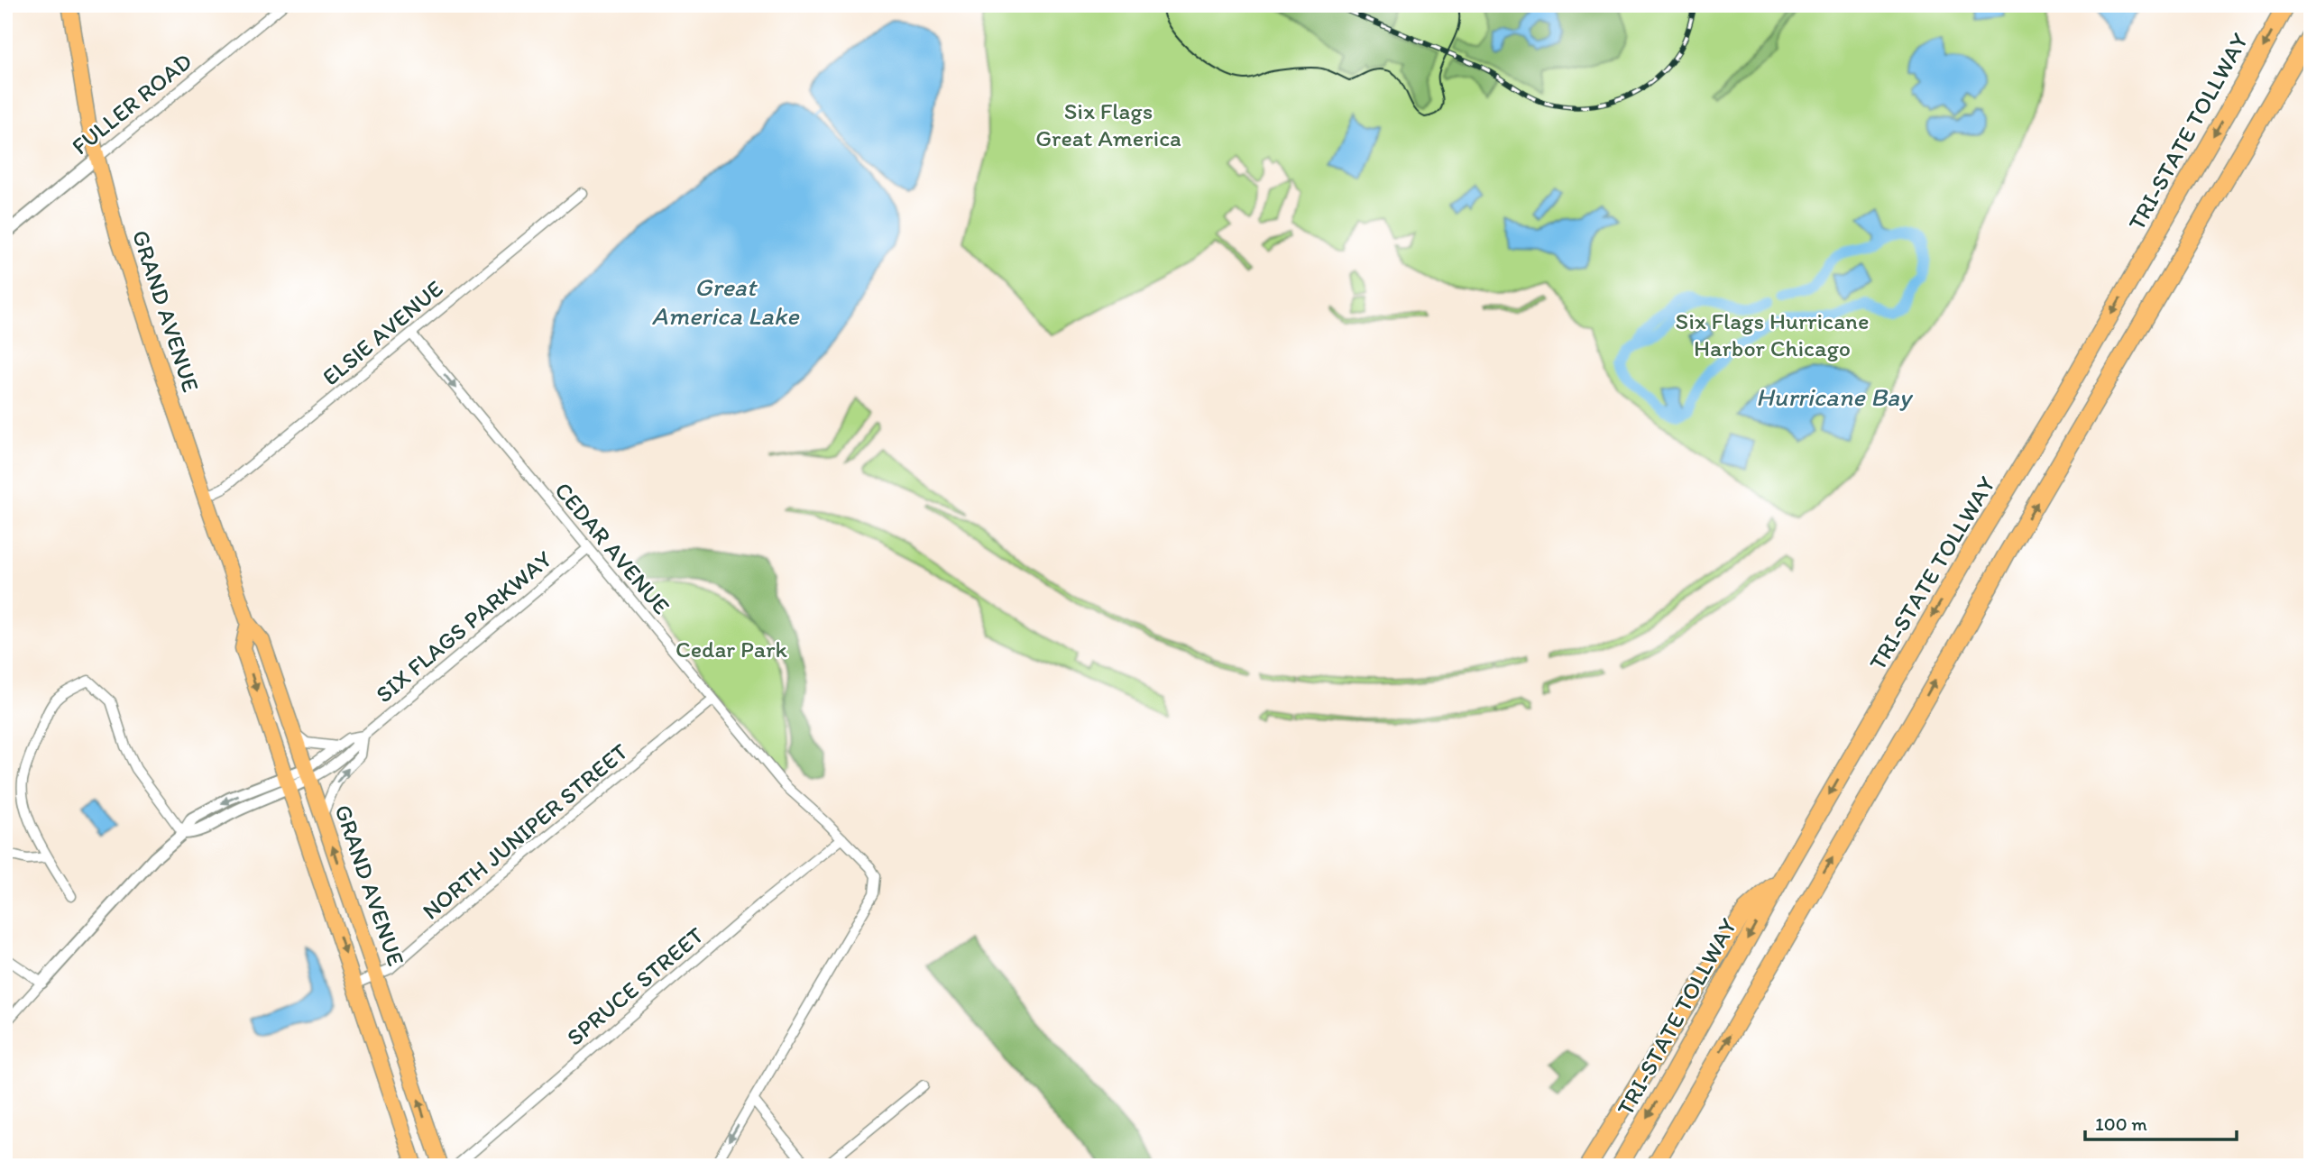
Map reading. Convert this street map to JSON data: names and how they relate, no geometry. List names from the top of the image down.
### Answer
{
  "streets": {
    "highway": ["TRI-STATE TOLLWAY"],
    "main road": ["GRAND AVENUE"],
    "street": [
      "FULLER ROAD",
      "ELSIE AVENUE",
      "CEDAR AVENUE",
      "SIX FLAGS PARKWAY",
      "NORTH JUNIPER STREET",
      "SPRUCE STREET"
    ]
  },
  "crossings": [
    ["FULLER ROAD", "GRAND AVENUE"],
    ["GRAND AVENUE", "ELSIE AVENUE"],
    ["GRAND AVENUE", "SIX FLAGS PARKWAY"],
    ["GRAND AVENUE", "NORTH JUNIPER STREET"],
    ["ELSIE AVENUE", "CEDAR AVENUE"],
    ["CEDAR AVENUE", "SIX FLAGS PARKWAY"],
    ["CEDAR AVENUE", "NORTH JUNIPER STREET"],
    ["CEDAR AVENUE", "SPRUCE STREET"]
  ],
  "water": ["Great America Lake", "Hurricane Bay"],
  "parks": ["Six Flags Great America", "Six Flags Hurricane Harbor Chicago", "Cedar Park"],
  "scale_bar": "100 m"
}
